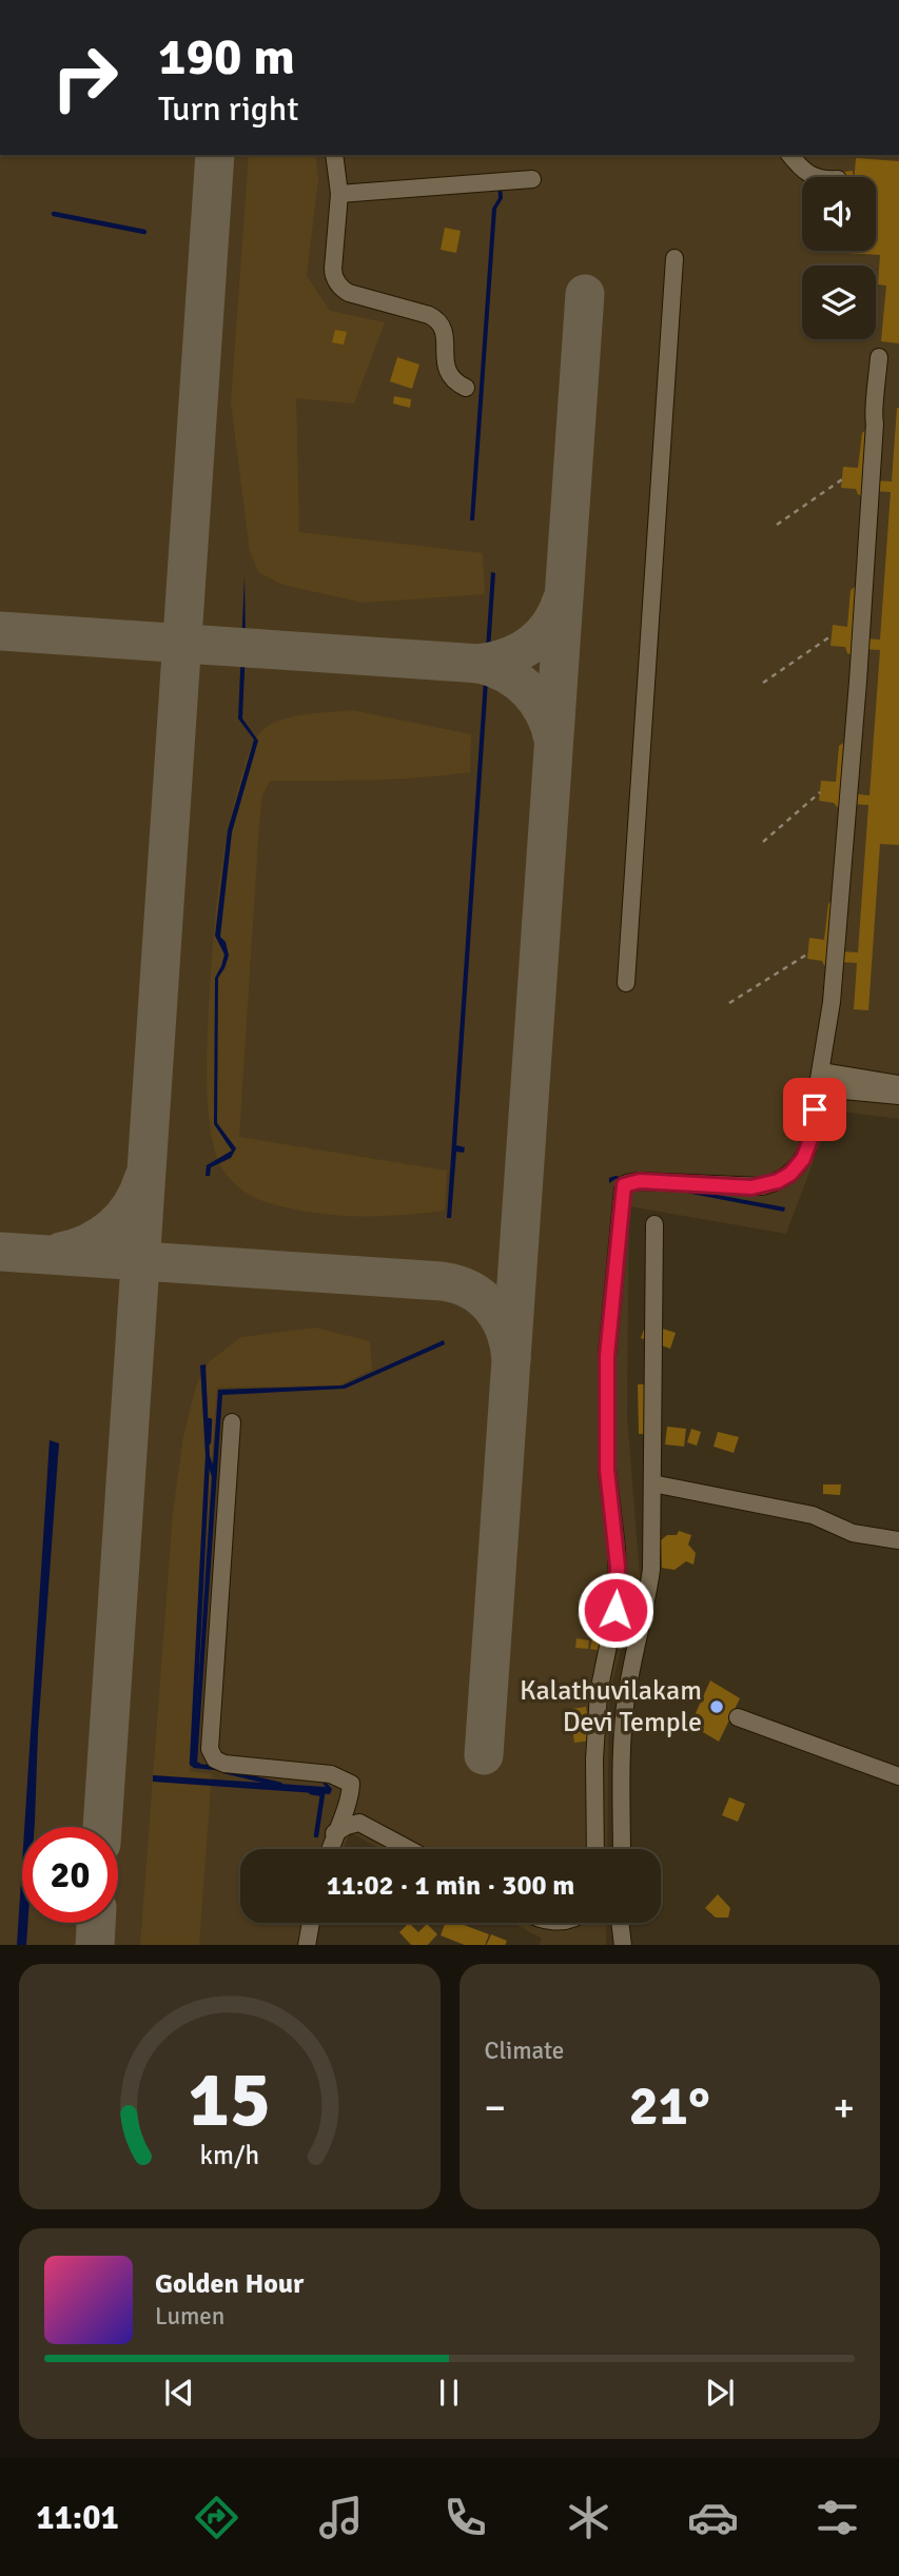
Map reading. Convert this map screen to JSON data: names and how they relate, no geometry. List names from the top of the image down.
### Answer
{
  "places": ["Kalathuvilakam Devi Temple"],
  "page": {
    "turn": ["190 m", "Turn right"],
    "limit": "20",
    "trip": "11:02 · 1 min · 300 m",
    "tile": "Climate",
    "heat": ["−", "21°", "+"],
    "song": ["Golden Hour", "Lumen"],
    "tabs": "11:01",
    "gauge": ["15", "km/h"]
  }
}
